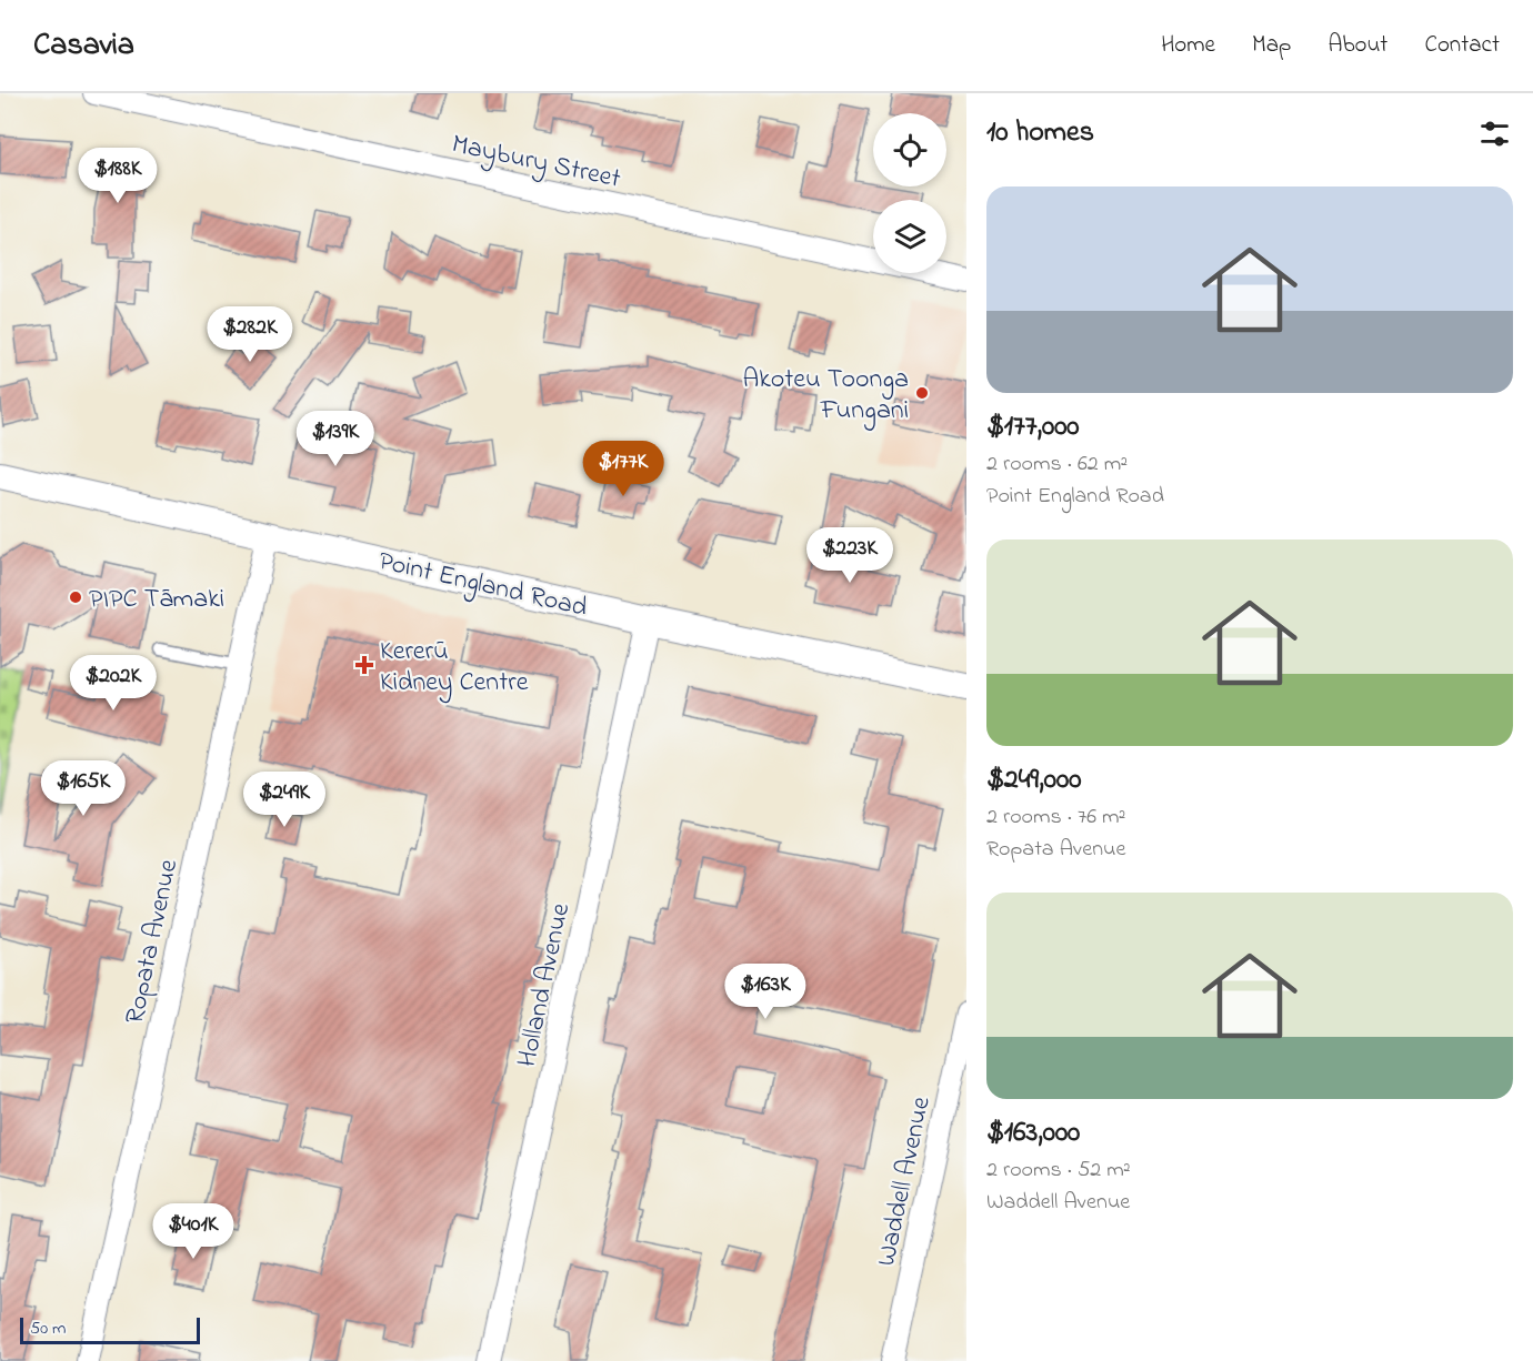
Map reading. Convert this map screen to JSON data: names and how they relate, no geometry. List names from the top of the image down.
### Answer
{
  "streets": {
    "street": [
      "Maybury Street",
      "Point England Road",
      "Ropata Avenue",
      "Holland Avenue",
      "Waddell Avenue"
    ]
  },
  "crossings": [
    ["Point England Road", "Ropata Avenue"],
    ["Point England Road", "Holland Avenue"]
  ],
  "places": {
    "other": ["Akoteu Toonga Fungani", "PIPC Tāmaki"],
    "health": ["Kererū Kidney Centre"]
  },
  "scale_bar": "50 m",
  "page": {
    "header": "Casavia",
    "nav": [
      "Home",
      "Map",
      "About",
      "Contact"
    ],
    "heading": "10 homes",
    "price": [
      "$188K",
      "$282K",
      "$139K",
      "$177K",
      "$223K",
      "$202K",
      "$165K",
      "$249K",
      "$163K",
      "$401K"
    ],
    "list": [
      {
        "name": "$177,000",
        "note": "2 rooms · 62 m² · Point England Road"
      },
      {
        "name": "$249,000",
        "note": "2 rooms · 76 m² · Ropata Avenue"
      },
      {
        "name": "$163,000",
        "note": "2 rooms · 52 m² · Waddell Avenue"
      }
    ],
    "scale": "50 m"
  }
}
